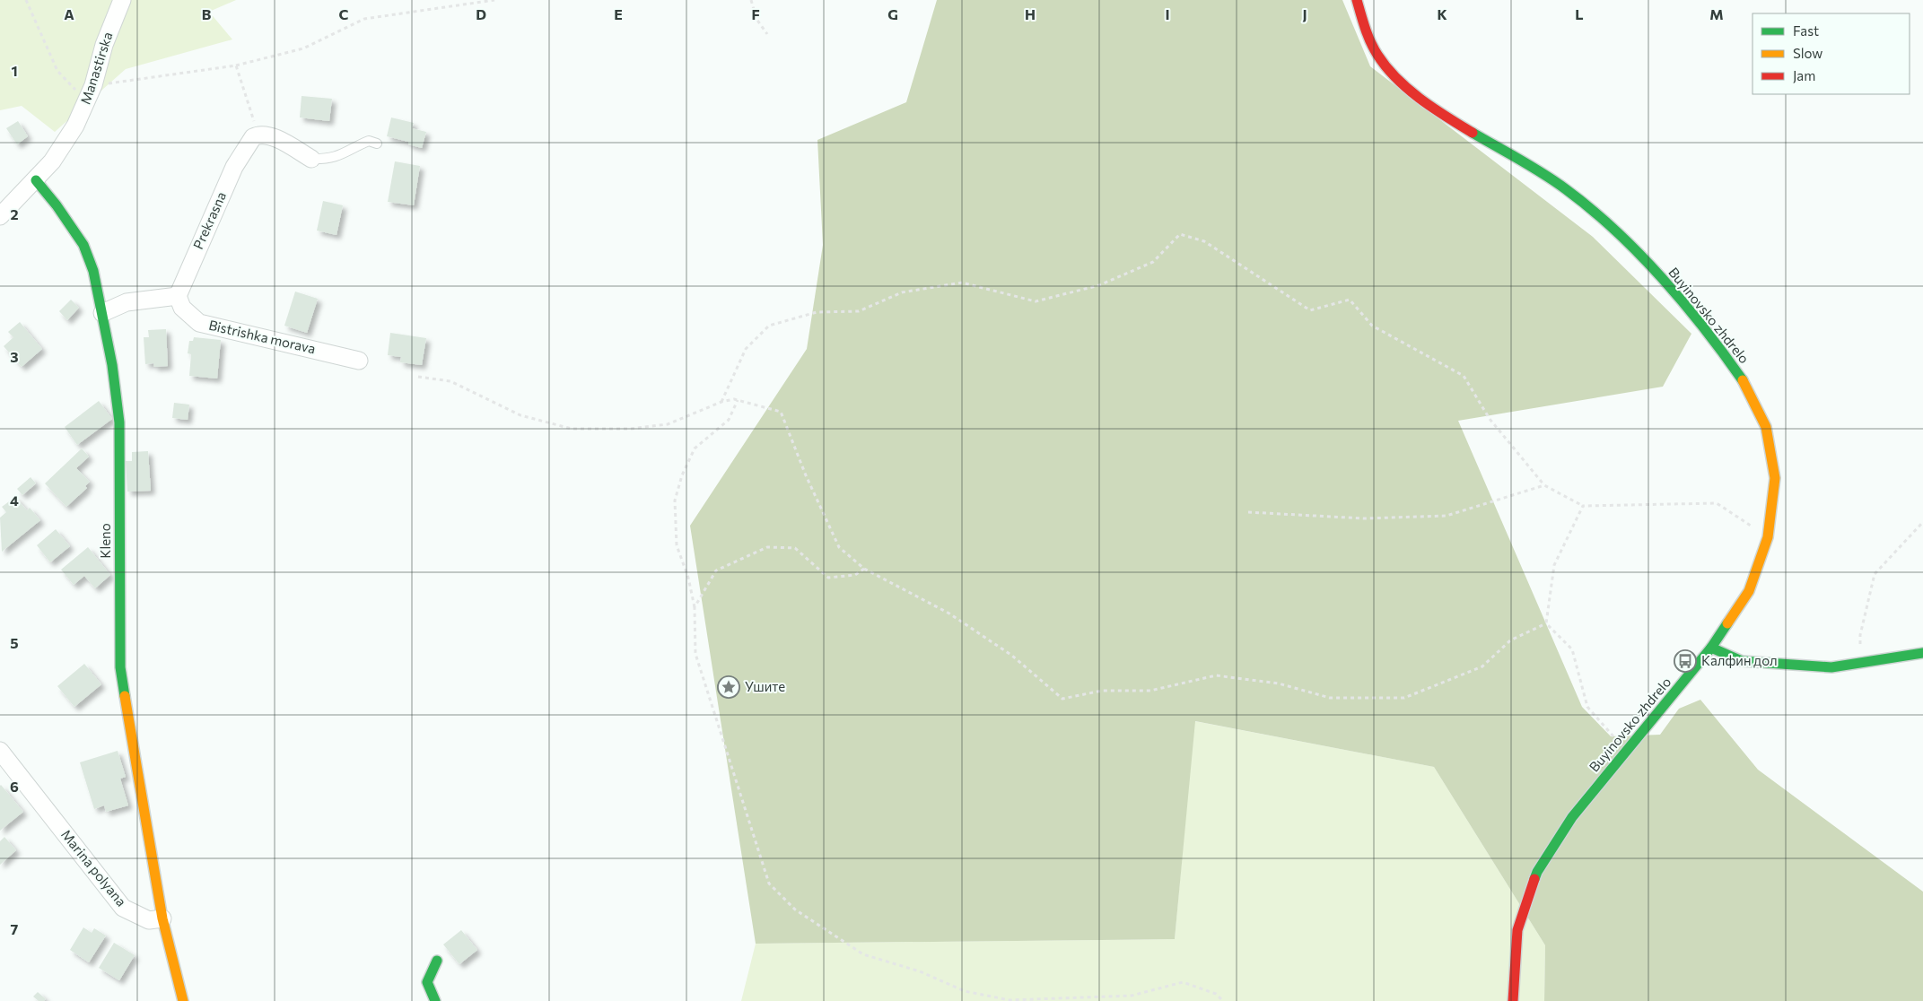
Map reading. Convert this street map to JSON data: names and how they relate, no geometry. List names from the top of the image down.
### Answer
{
  "streets": {
    "street": [
      "Manastirska",
      "Prekrasna",
      "Buyinovsko zhdrelo",
      "Bistrishka morava",
      "Kleno",
      "Marina polyana"
    ]
  },
  "crossings": [
    ["Manastirska", "Kleno"],
    ["Prekrasna", "Bistrishka morava"],
    ["Kleno", "Marina polyana"]
  ],
  "places": {
    "bus stop": ["Калфин дол"],
    "place": ["Ушите"]
  },
  "legend": ["Fast", "Slow", "Jam"],
  "grid": {
    "columns": [
      "A",
      "B",
      "C",
      "D",
      "E",
      "F",
      "G",
      "H",
      "I",
      "J",
      "K",
      "L",
      "M"
    ],
    "rows": [
      "1",
      "2",
      "3",
      "4",
      "5",
      "6",
      "7"
    ]
  }
}
